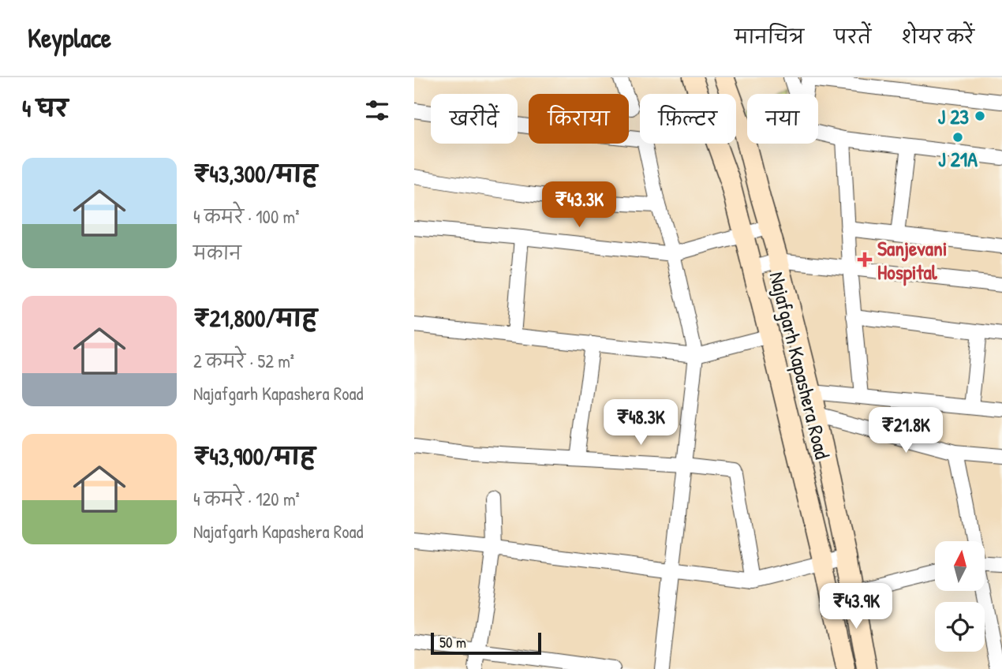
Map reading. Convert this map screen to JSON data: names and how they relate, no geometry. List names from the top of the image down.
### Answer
{
  "streets": {
    "main road": ["Najafgarh Kapashera Road"]
  },
  "places": {
    "other": ["J 23", "J 21A"],
    "health": ["Sanjevani Hospital"]
  },
  "scale_bar": "50 m",
  "north": "top",
  "page": {
    "header": "Keyplace",
    "nav": ["मानचित्र", "परतें", "शेयर करें"],
    "heading": "4 घर",
    "chip": [
      "खरीदें",
      "किराया",
      "फ़िल्टर",
      "नया"
    ],
    "list": [
      {
        "name": "₹43,300/माह",
        "note": "4 कमरे · 100 m² · मकान"
      },
      {
        "name": "₹21,800/माह",
        "note": "2 कमरे · 52 m² · Najafgarh Kapashera Road"
      },
      {
        "name": "₹43,900/माह",
        "note": "4 कमरे · 120 m² · Najafgarh Kapashera Road"
      }
    ],
    "price": [
      "₹43.3K",
      "₹48.3K",
      "₹21.8K",
      "₹43.9K"
    ],
    "scale": "50 m"
  }
}
